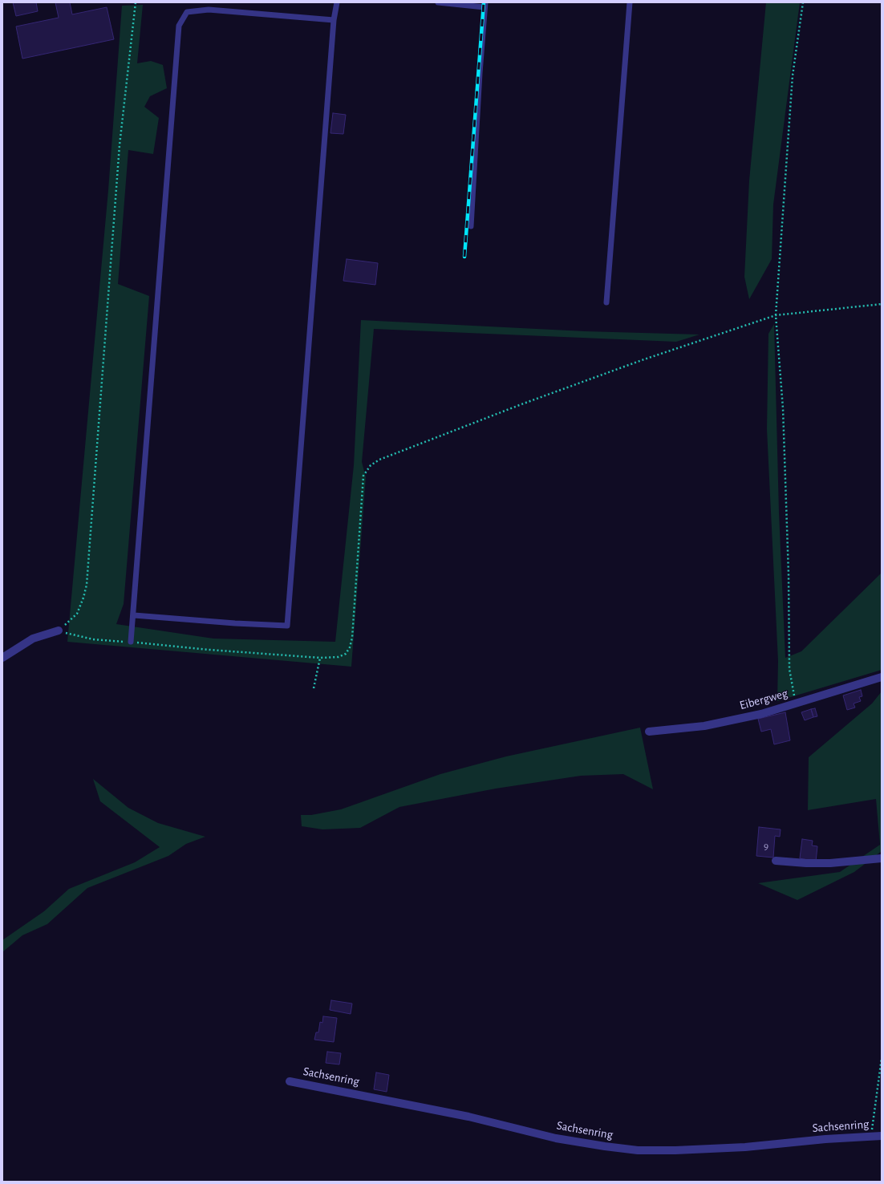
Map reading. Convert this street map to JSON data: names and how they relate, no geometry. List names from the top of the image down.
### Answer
{
  "streets": {
    "street": ["Eibergweg", "Sachsenring"]
  },
  "house_numbers": ["9"]
}
